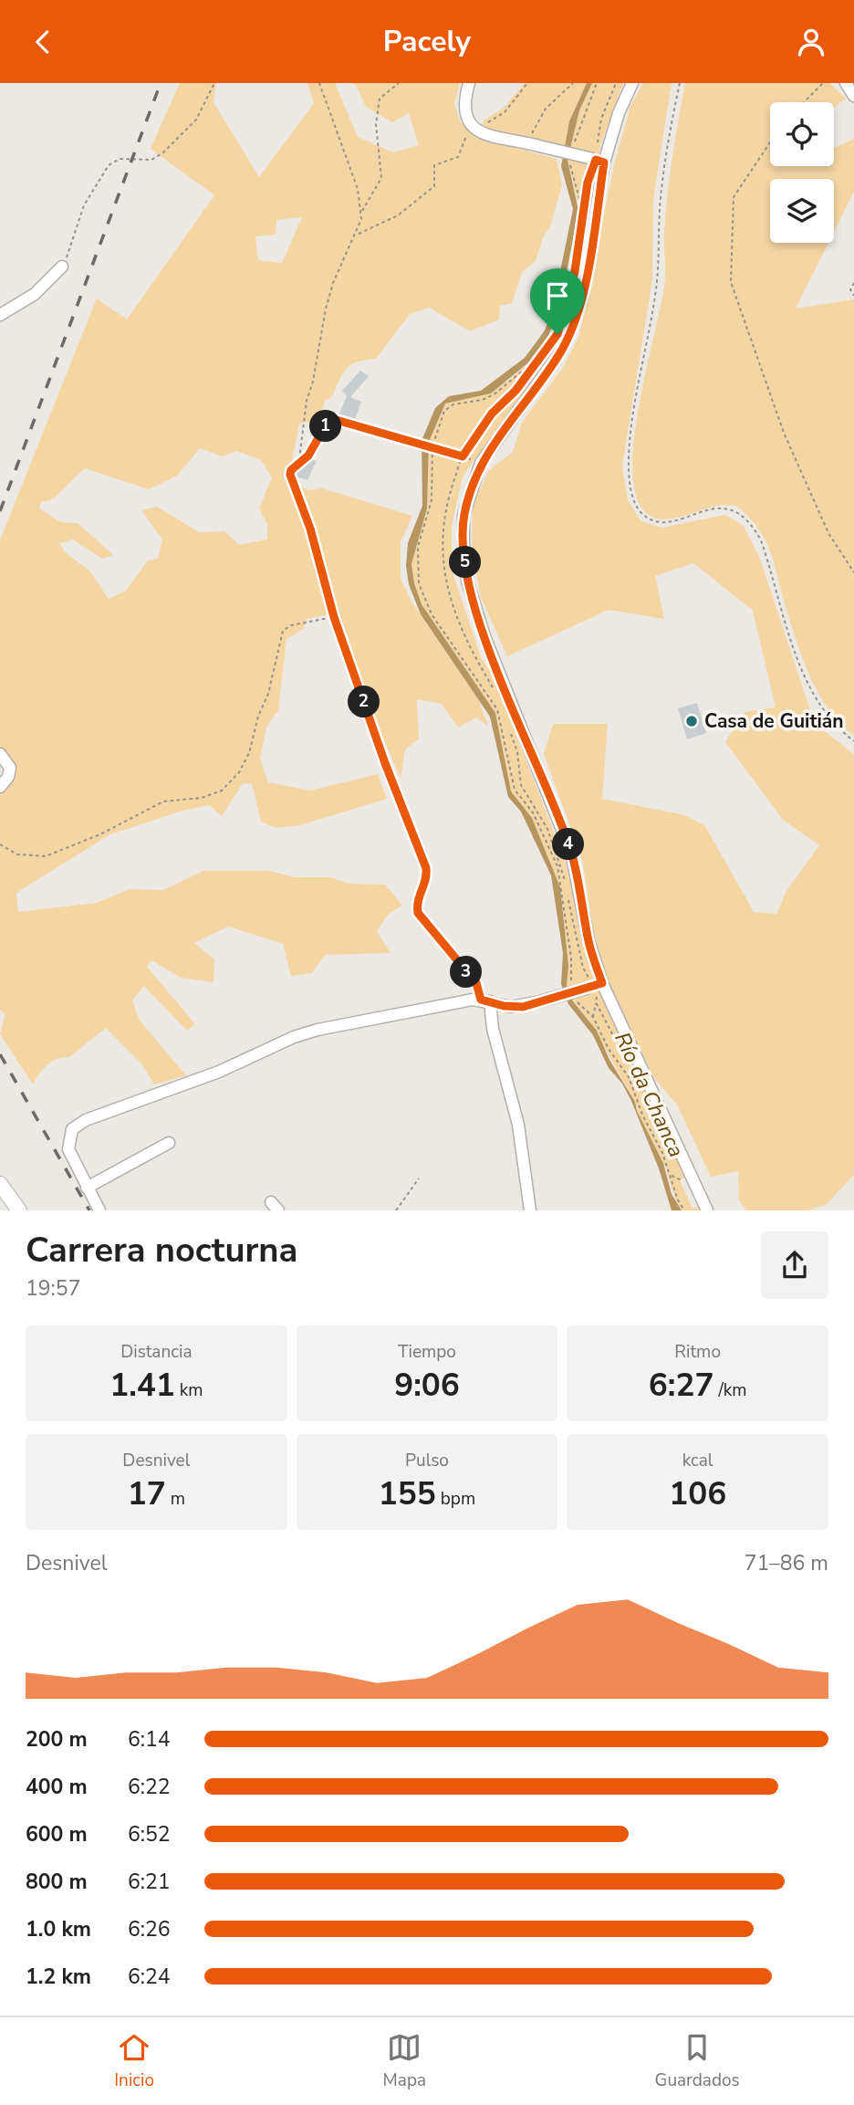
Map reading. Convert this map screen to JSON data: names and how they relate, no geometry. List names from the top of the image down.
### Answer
{
  "water": ["Río da Chanca"],
  "places": ["Casa de Guitián"],
  "page": {
    "header": "Pacely",
    "pins": [
      "1",
      "5",
      "2",
      "4",
      "3"
    ],
    "heading": ["Carrera nocturna", "19:57"],
    "stats": [
      ["Distancia", "1.41 km"],
      ["Tiempo", "9:06"],
      ["Ritmo", "6:27 /km"],
      ["Desnivel", "17 m"],
      ["Pulso", "155 bpm"],
      ["kcal", "106"]
    ],
    "chart": ["Desnivel", "71–86 m"],
    "list": [
      {
        "name": "200 m",
        "note": "6:14"
      },
      {
        "name": "400 m",
        "note": "6:22"
      },
      {
        "name": "600 m",
        "note": "6:52"
      },
      {
        "name": "800 m",
        "note": "6:21"
      },
      {
        "name": "1.0 km",
        "note": "6:26"
      },
      {
        "name": "1.2 km",
        "note": "6:24"
      }
    ],
    "tabs": ["Inicio", "Mapa", "Guardados"]
  }
}
